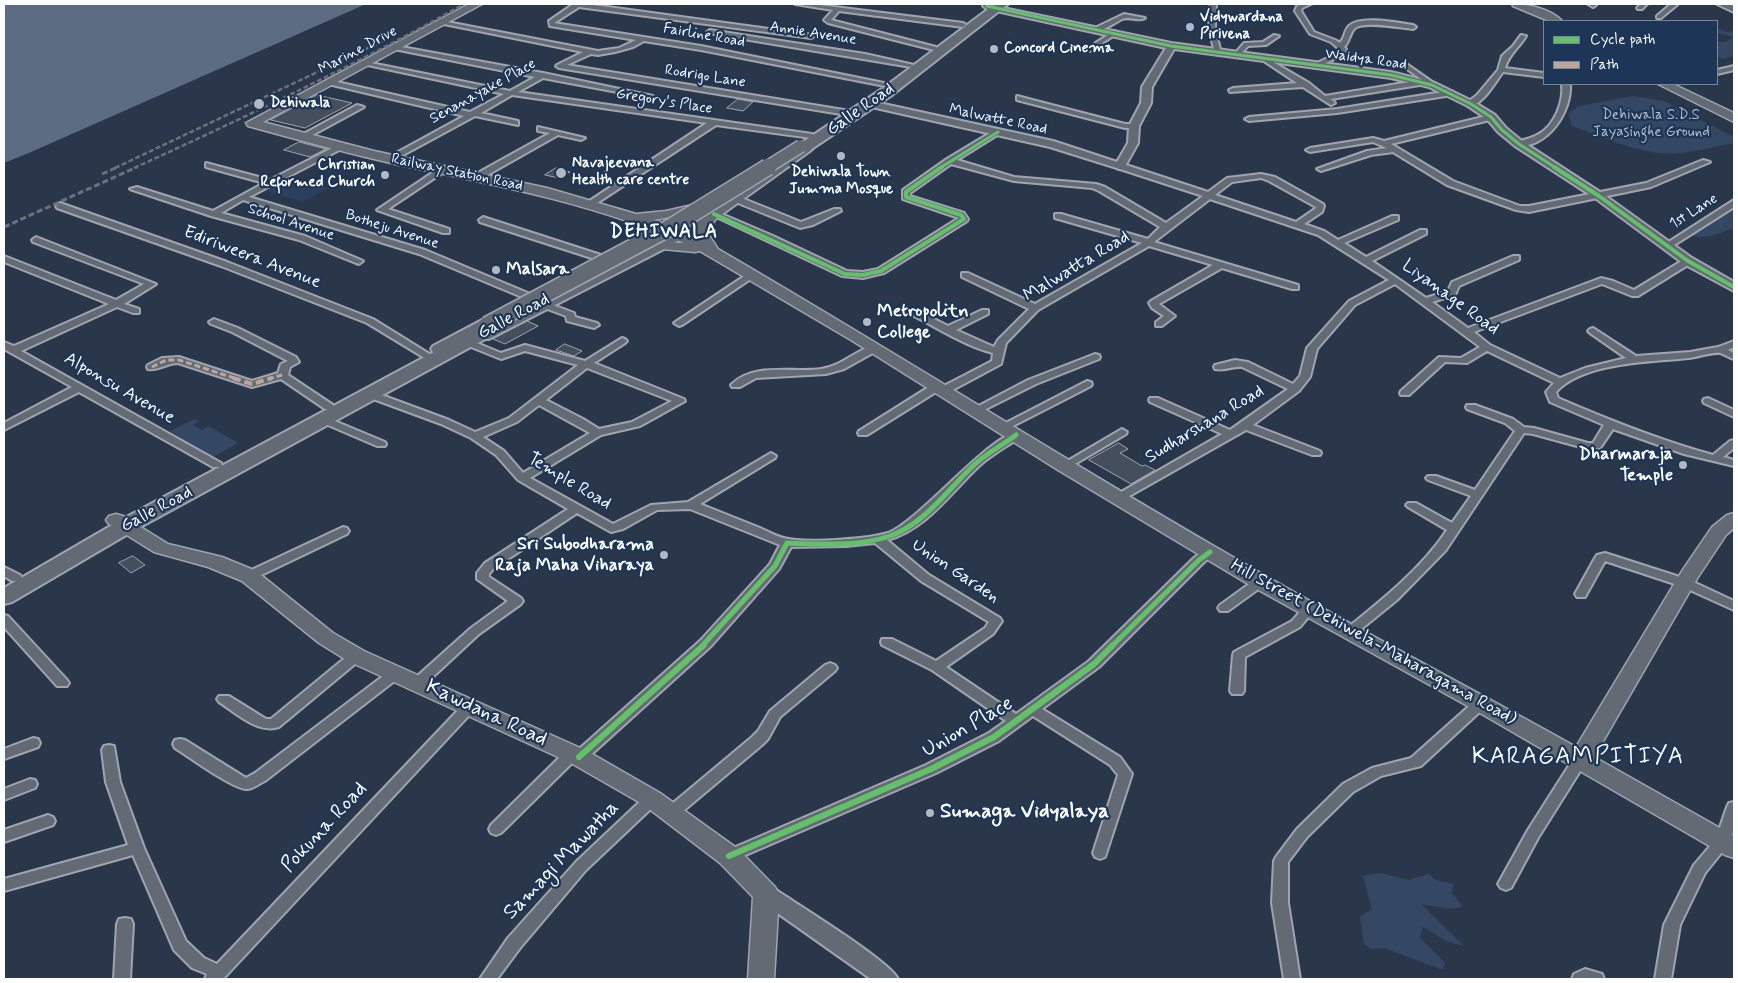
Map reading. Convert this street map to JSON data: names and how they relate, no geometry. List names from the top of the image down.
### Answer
{
  "streets": {
    "highway": ["Galle Road"],
    "main road": [
      "Marine Drive",
      "Railway Station Road",
      "Hill Street (Dehiwela-Maharagama Road)",
      "Kawdana Road"
    ],
    "street": [
      "Annie Avenue",
      "Fairline Road",
      "Waidya Road",
      "Rodrigo Lane",
      "Senanayake Place",
      "Gregory's Place",
      "Malwatte Road",
      "1st Lane",
      "School Avenue",
      "Botheju Avenue",
      "Ediriweera Avenue",
      "Malwatta Road",
      "Liyanage Road",
      "Alponsu Avenue",
      "Sudharshana Road",
      "Temple Road",
      "Union Garden",
      "Union Place",
      "Pokuna Road",
      "Samagi Mawatha"
    ]
  },
  "crossings": [
    ["Annie Avenue", "Galle Road"],
    ["Fairline Road", "Galle Road"],
    ["Marine Drive", "Gregory's Place"],
    ["Marine Drive", "Railway Station Road"],
    ["Waidya Road", "Galle Road"],
    ["Waidya Road", "1st Lane"],
    ["Rodrigo Lane", "Senanayake Place"],
    ["Rodrigo Lane", "Galle Road"],
    ["Senanayake Place", "Gregory's Place"],
    ["Senanayake Place", "Railway Station Road"],
    ["Gregory's Place", "Galle Road"],
    ["Galle Road", "Malwatte Road"],
    ["Galle Road", "Ediriweera Avenue"],
    ["Galle Road", "Alponsu Avenue"],
    ["Galle Road", "Temple Road"],
    ["Galle Road", "Kawdana Road"],
    ["Malwatte Road", "Liyanage Road"],
    ["Railway Station Road", "School Avenue"],
    ["Railway Station Road", "Hill Street (Dehiwela-Maharagama Road)"],
    ["School Avenue", "Botheju Avenue"],
    ["Malwatta Road", "Liyanage Road"],
    ["Malwatta Road", "Hill Street (Dehiwela-Maharagama Road)"],
    ["Liyanage Road", "Sudharshana Road"],
    ["Sudharshana Road", "Hill Street (Dehiwela-Maharagama Road)"],
    ["Hill Street (Dehiwela-Maharagama Road)", "Union Place"],
    ["Kawdana Road", "Union Place"],
    ["Kawdana Road", "Pokuna Road"],
    ["Kawdana Road", "Samagi Mawatha"]
  ],
  "districts": ["DEHIWALA", "KARAGAMPITIYA"],
  "parks": ["Dehiwala S.D.S Jayasinghe Ground"],
  "places": [
    "Vidywardana Pirivena",
    "Concord Cinema",
    "Dehiwala",
    "Dehiwala Town Jumma Mosque",
    "Navajeevana Health care centre",
    "Christian Reformed Church",
    "Malsara",
    "Metropolitn College",
    "Dharmaraja Temple",
    "Sri Subodharama Raja Maha Viharaya",
    "Sumaga Vidyalaya"
  ],
  "legend": ["Cycle path", "Path"]
}
